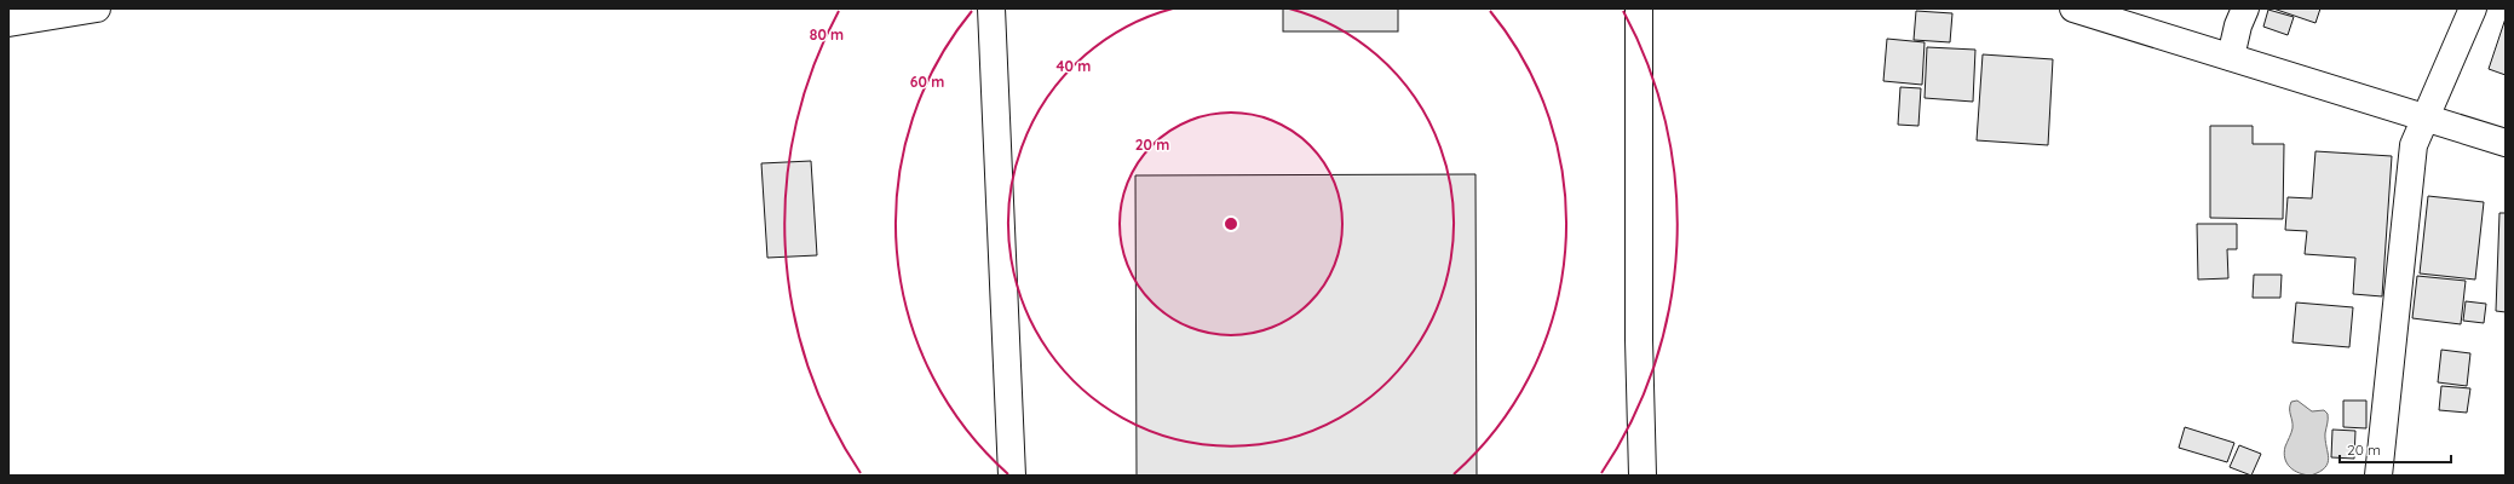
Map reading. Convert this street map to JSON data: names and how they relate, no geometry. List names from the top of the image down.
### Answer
{
  "scale_bar": "20 m",
  "rings": [
    "80 m",
    "40 m",
    "60 m",
    "20 m"
  ]
}
